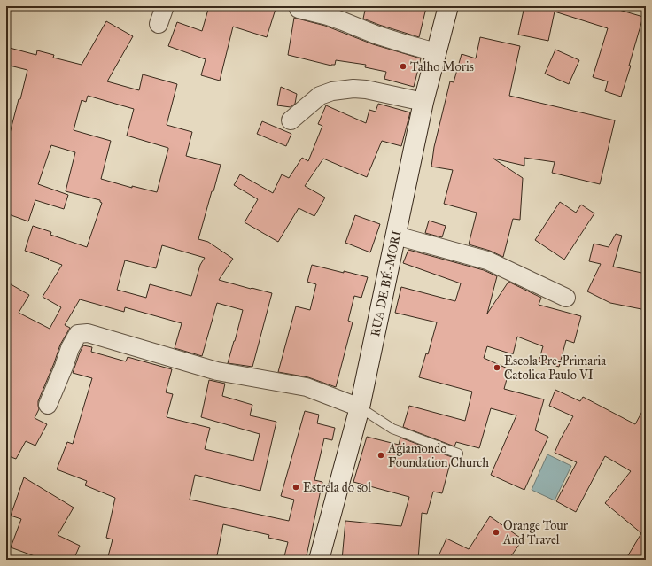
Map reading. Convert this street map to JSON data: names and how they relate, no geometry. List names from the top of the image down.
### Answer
{
  "streets": {
    "street": ["RUA DE BÉ-MORI"]
  },
  "places": [
    "Talho Moris",
    "Escola Pre-Primaria Catolica Paulo VI",
    "Agiamondo Foundation Church",
    "Estrela do sol",
    "Orange Tour And Travel"
  ]
}
